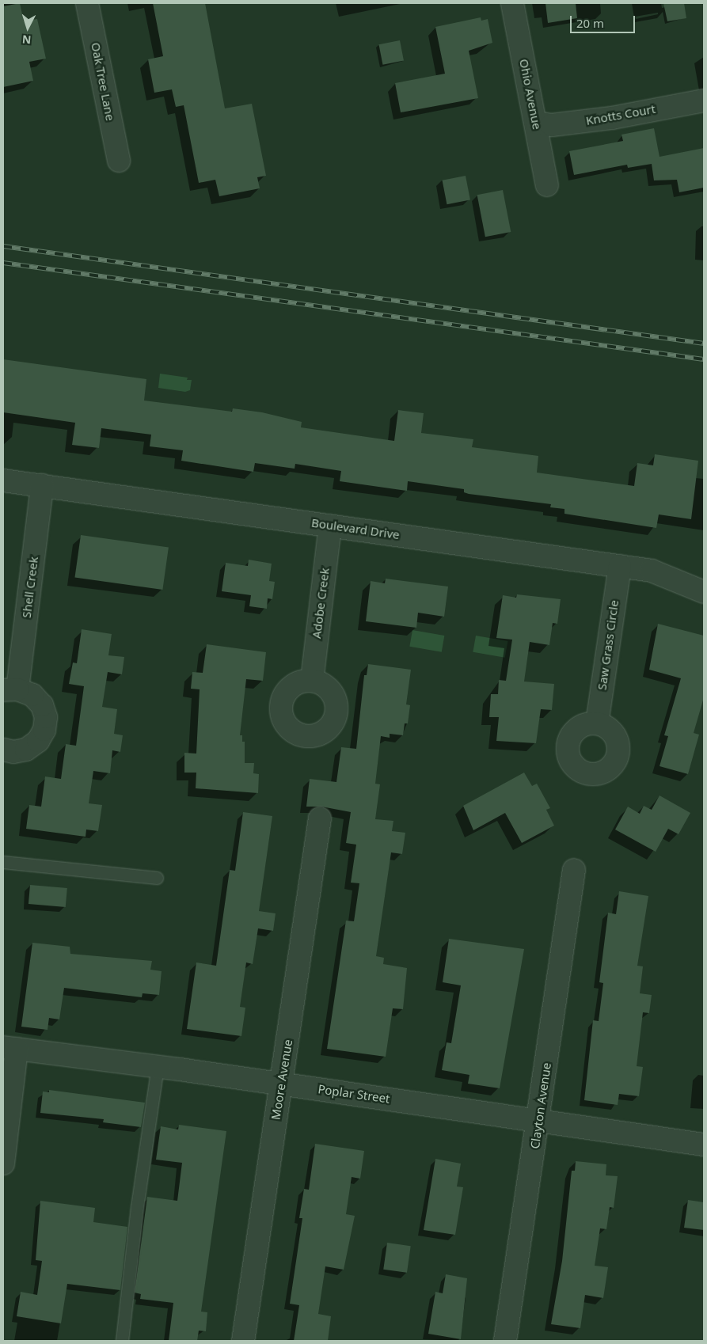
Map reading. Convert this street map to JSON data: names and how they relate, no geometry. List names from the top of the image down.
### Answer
{
  "streets": {
    "street": [
      "Oak Tree Lane",
      "Ohio Avenue",
      "Knotts Court",
      "Boulevard Drive",
      "Shell Creek",
      "Adobe Creek",
      "Saw Grass Circle",
      "Moore Avenue",
      "Poplar Street",
      "Clayton Avenue"
    ]
  },
  "crossings": [
    ["Ohio Avenue", "Knotts Court"],
    ["Boulevard Drive", "Shell Creek"],
    ["Boulevard Drive", "Adobe Creek"],
    ["Boulevard Drive", "Saw Grass Circle"],
    ["Moore Avenue", "Poplar Street"],
    ["Poplar Street", "Clayton Avenue"]
  ],
  "scale_bar": "20 m",
  "north": "bottom"
}
